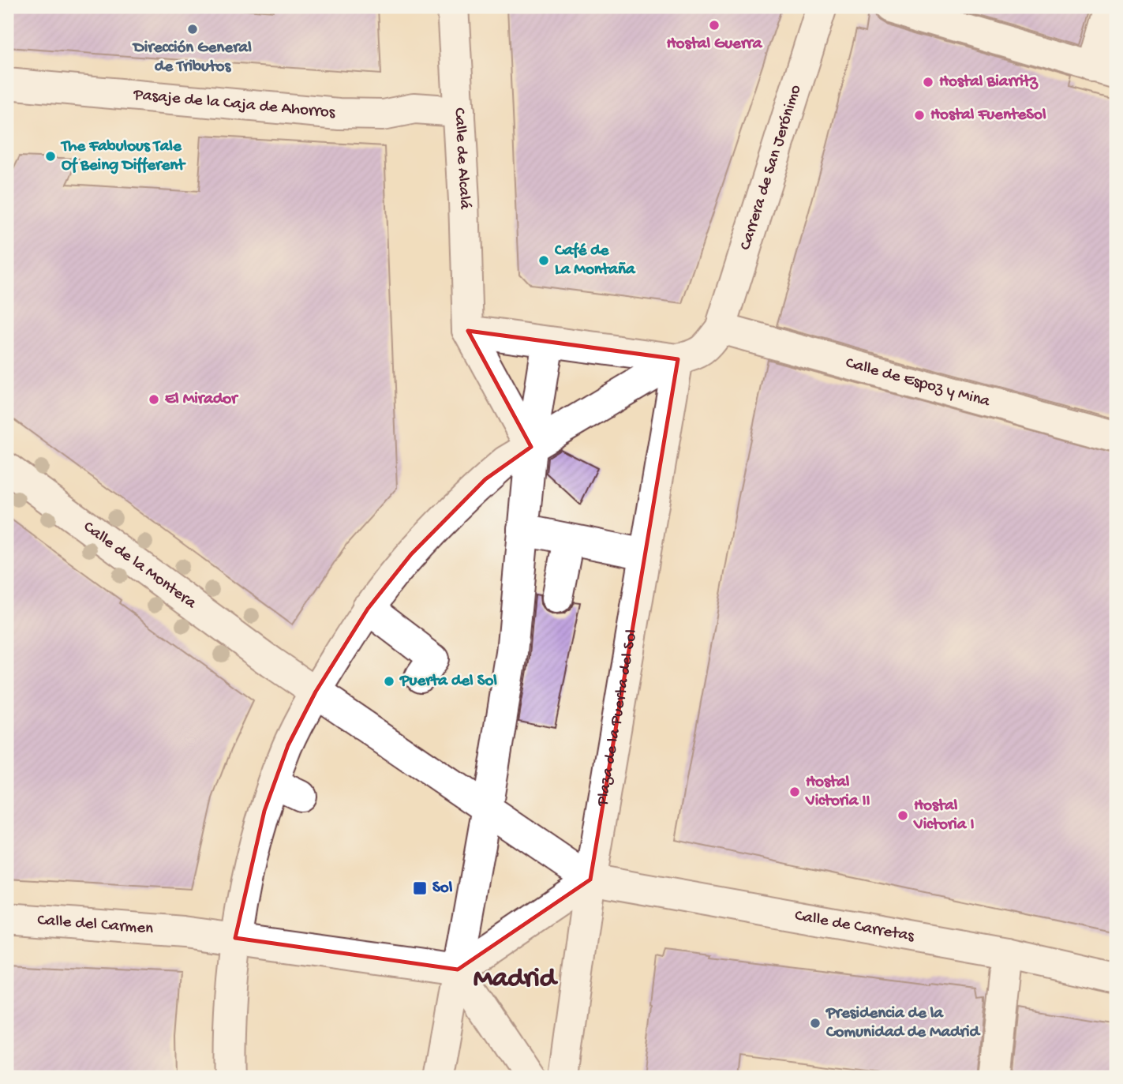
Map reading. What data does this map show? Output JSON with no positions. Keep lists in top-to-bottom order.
{
  "streets": {
    "street": [
      "Pasaje de la Caja de Ahorros",
      "Calle de Alcalá",
      "Carrera de San Jerónimo",
      "Calle de Espoz y Mina",
      "Calle de la Montera",
      "Plaza de la Puerta del Sol",
      "Calle del Carmen",
      "Calle de Carretas"
    ]
  },
  "crossings": [
    ["Pasaje de la Caja de Ahorros", "Calle de Alcalá"],
    ["Carrera de San Jerónimo", "Calle de Espoz y Mina"],
    ["Plaza de la Puerta del Sol", "Calle de Carretas"]
  ],
  "districts": ["Madrid"],
  "places": {
    "other": [
      "Hostal Guerra",
      "Dirección General de Tributos",
      "Hostal Biarritz",
      "Hostal FuenteSol",
      "The Fabulous Tale Of Being Different",
      "Café de La Montaña",
      "El Mirador",
      "Puerta del Sol",
      "Hostal Victoria II",
      "Hostal Victoria I",
      "Presidencia de la Comunidad de Madrid"
    ],
    "transit": ["Sol"]
  }
}
